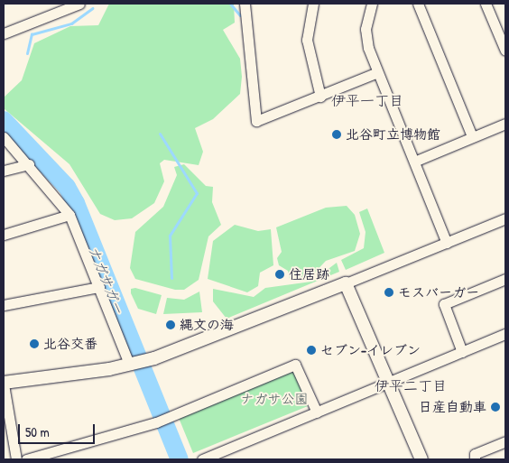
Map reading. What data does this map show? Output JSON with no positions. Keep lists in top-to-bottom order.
{
  "districts": ["伊平一丁目", "伊平二丁目"],
  "water": ["ナガサガー"],
  "parks": ["ナガサ公園"],
  "places": [
    "北谷町立博物館",
    "住居跡",
    "モスバーガー",
    "縄文の海",
    "北谷交番",
    "セブン-イレブン",
    "日産自動車"
  ],
  "scale_bar": "50 m"
}
